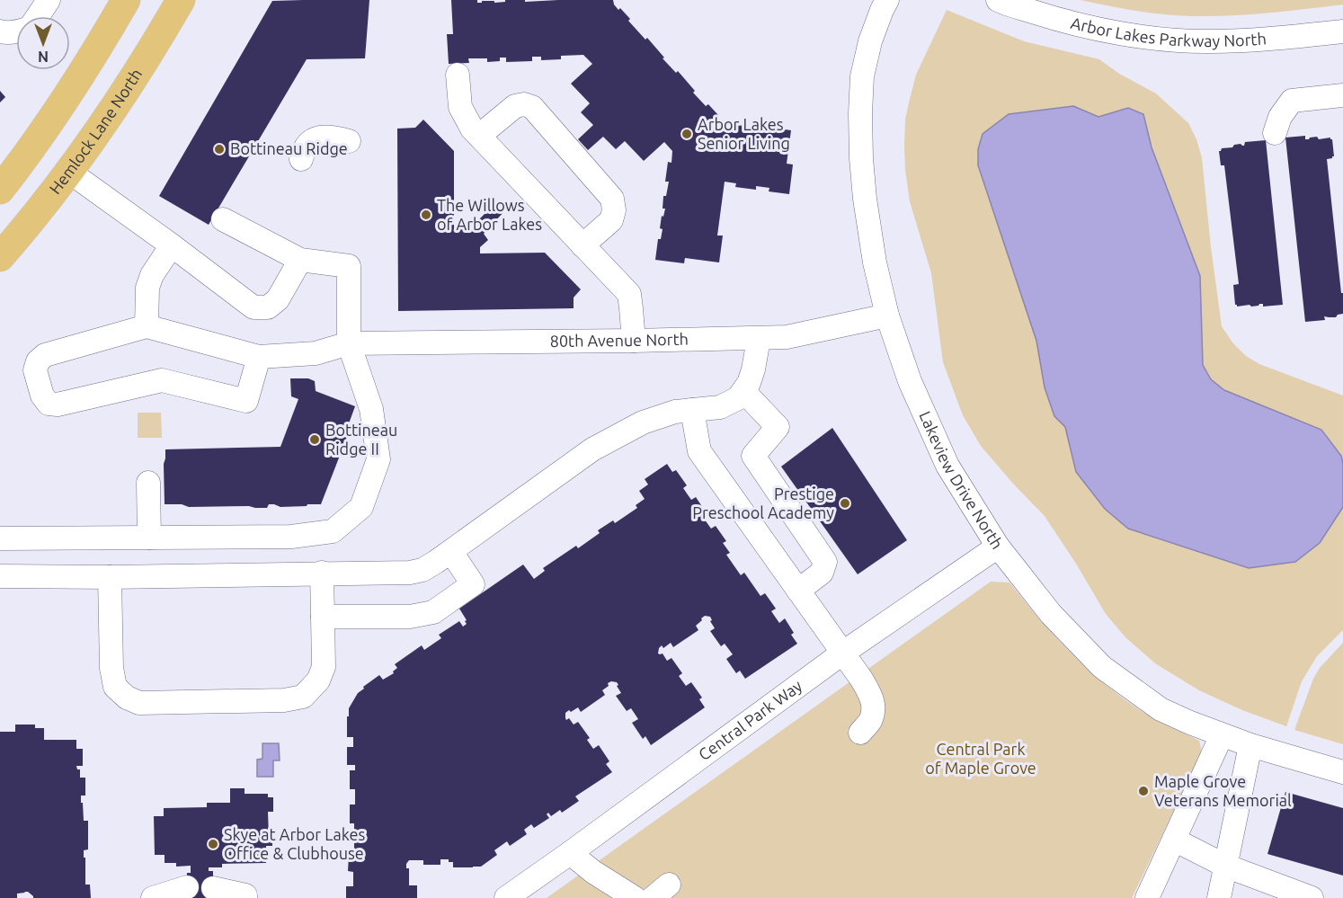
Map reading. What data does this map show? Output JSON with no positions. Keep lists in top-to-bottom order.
{
  "streets": {
    "main road": ["Hemlock Lane North"],
    "street": [
      "Arbor Lakes Parkway North",
      "80th Avenue North",
      "Lakeview Drive North",
      "Central Park Way"
    ]
  },
  "crossings": [
    ["80th Avenue North", "Lakeview Drive North"],
    ["Lakeview Drive North", "Central Park Way"]
  ],
  "parks": ["Central Park of Maple Grove"],
  "places": [
    "Arbor Lakes Senior Living",
    "Bottineau Ridge",
    "The Willows of Arbor Lakes",
    "Bottineau Ridge II",
    "Prestige Preschool Academy",
    "Maple Grove Veterans Memorial",
    "Skye at Arbor Lakes Office & Clubhouse"
  ],
  "north": "bottom"
}
